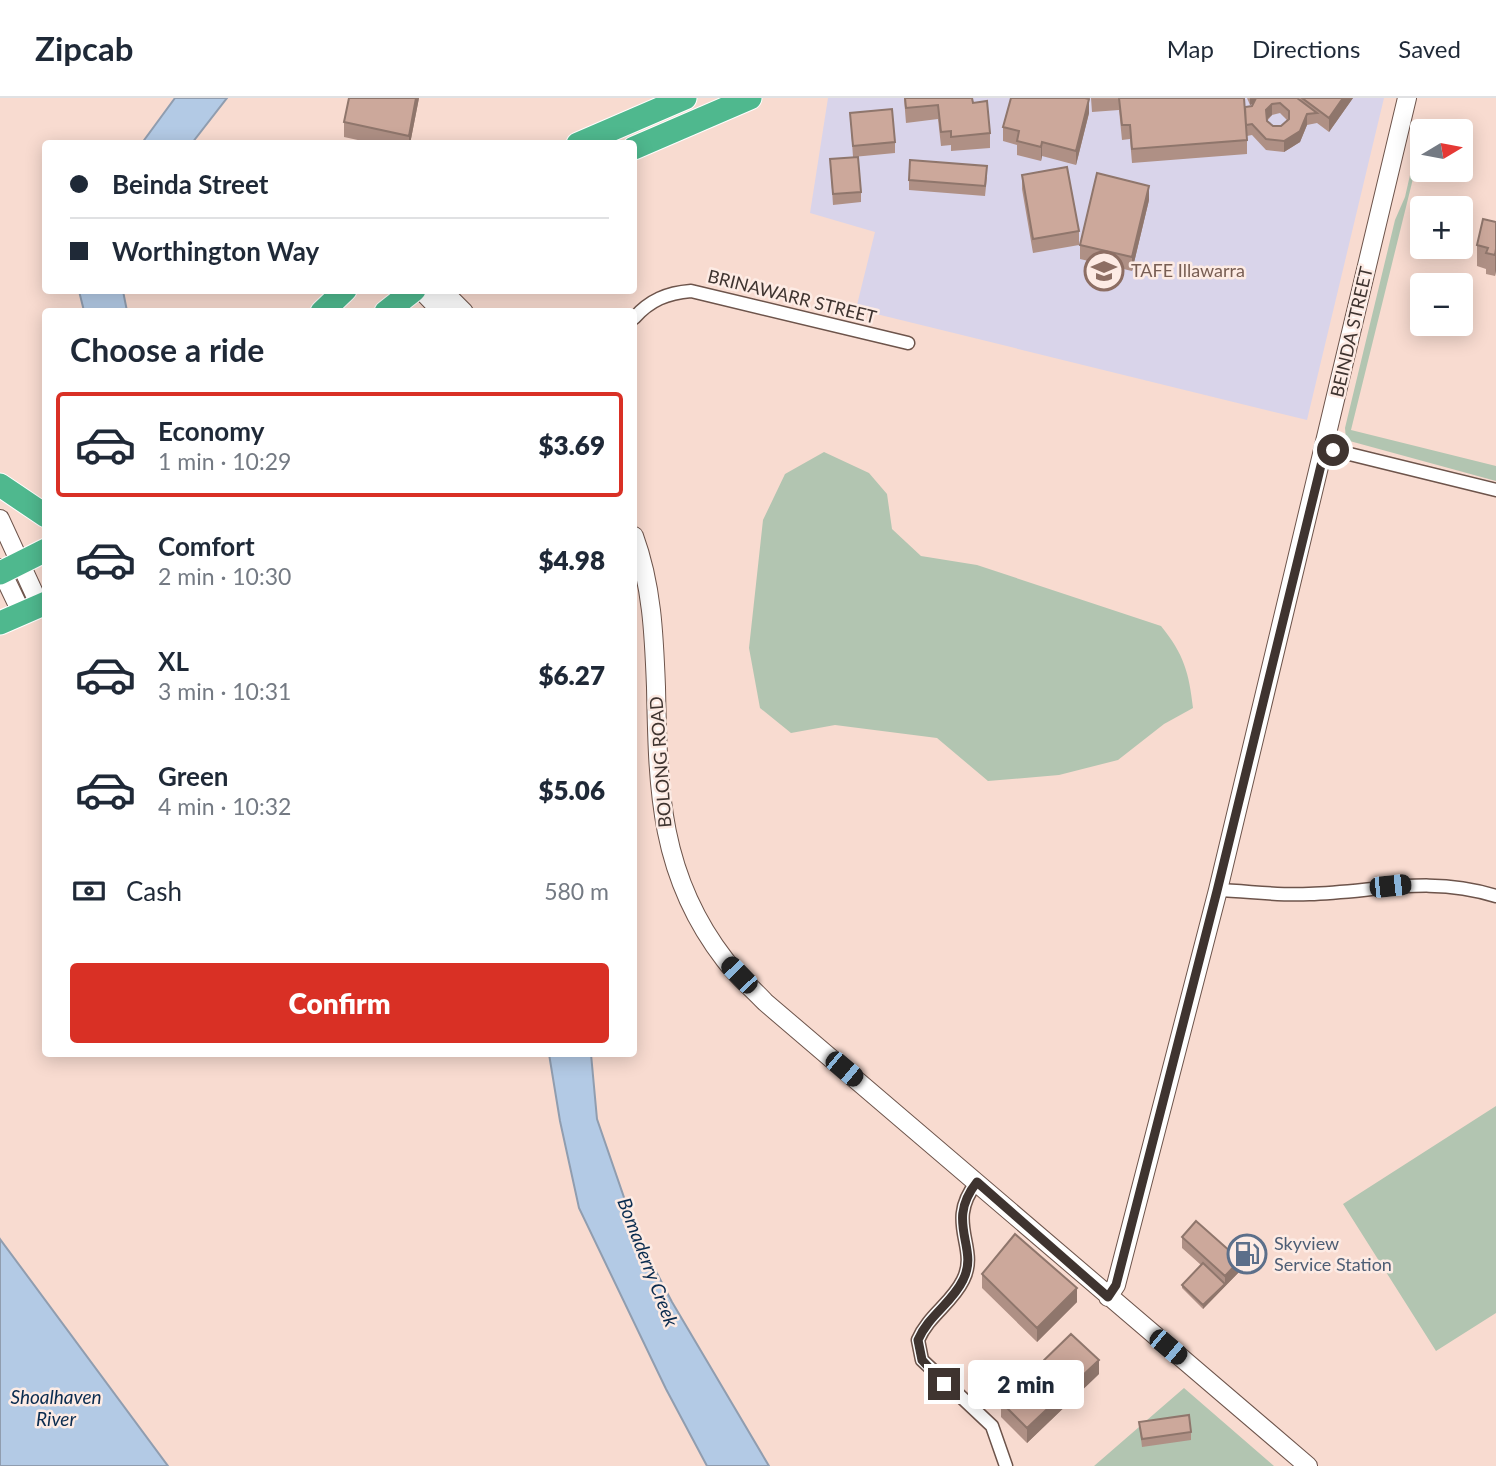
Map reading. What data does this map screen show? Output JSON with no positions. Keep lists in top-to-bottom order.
{
  "streets": {
    "main road": ["BEINDA STREET", "BOLONG ROAD"],
    "street": ["BRINAWARR STREET"]
  },
  "crossings": [
    ["BEINDA STREET", "BOLONG ROAD"]
  ],
  "water": ["Bomaderry Creek", "Shoalhaven River"],
  "places": {
    "school or university": ["TAFE Illawarra"],
    "fuel station": ["Skyview Service Station"]
  },
  "north": "right",
  "page": {
    "header": "Zipcab",
    "nav": ["Map", "Directions", "Saved"],
    "map_buttons": ["+", "−"],
    "banner": ["Beinda Street", "Worthington Way"],
    "heading": "Choose a ride",
    "list": [
      {
        "name": "Economy",
        "note": "1 min · 10:29",
        "value": "$3.69"
      },
      {
        "name": "Comfort",
        "note": "2 min · 10:30",
        "value": "$4.98"
      },
      {
        "name": "XL",
        "note": "3 min · 10:31",
        "value": "$6.27"
      },
      {
        "name": "Green",
        "note": "4 min · 10:32",
        "value": "$5.06"
      }
    ],
    "pay": ["Cash", "580 m"],
    "buttons": "Confirm",
    "bubble": "2 min"
  }
}
